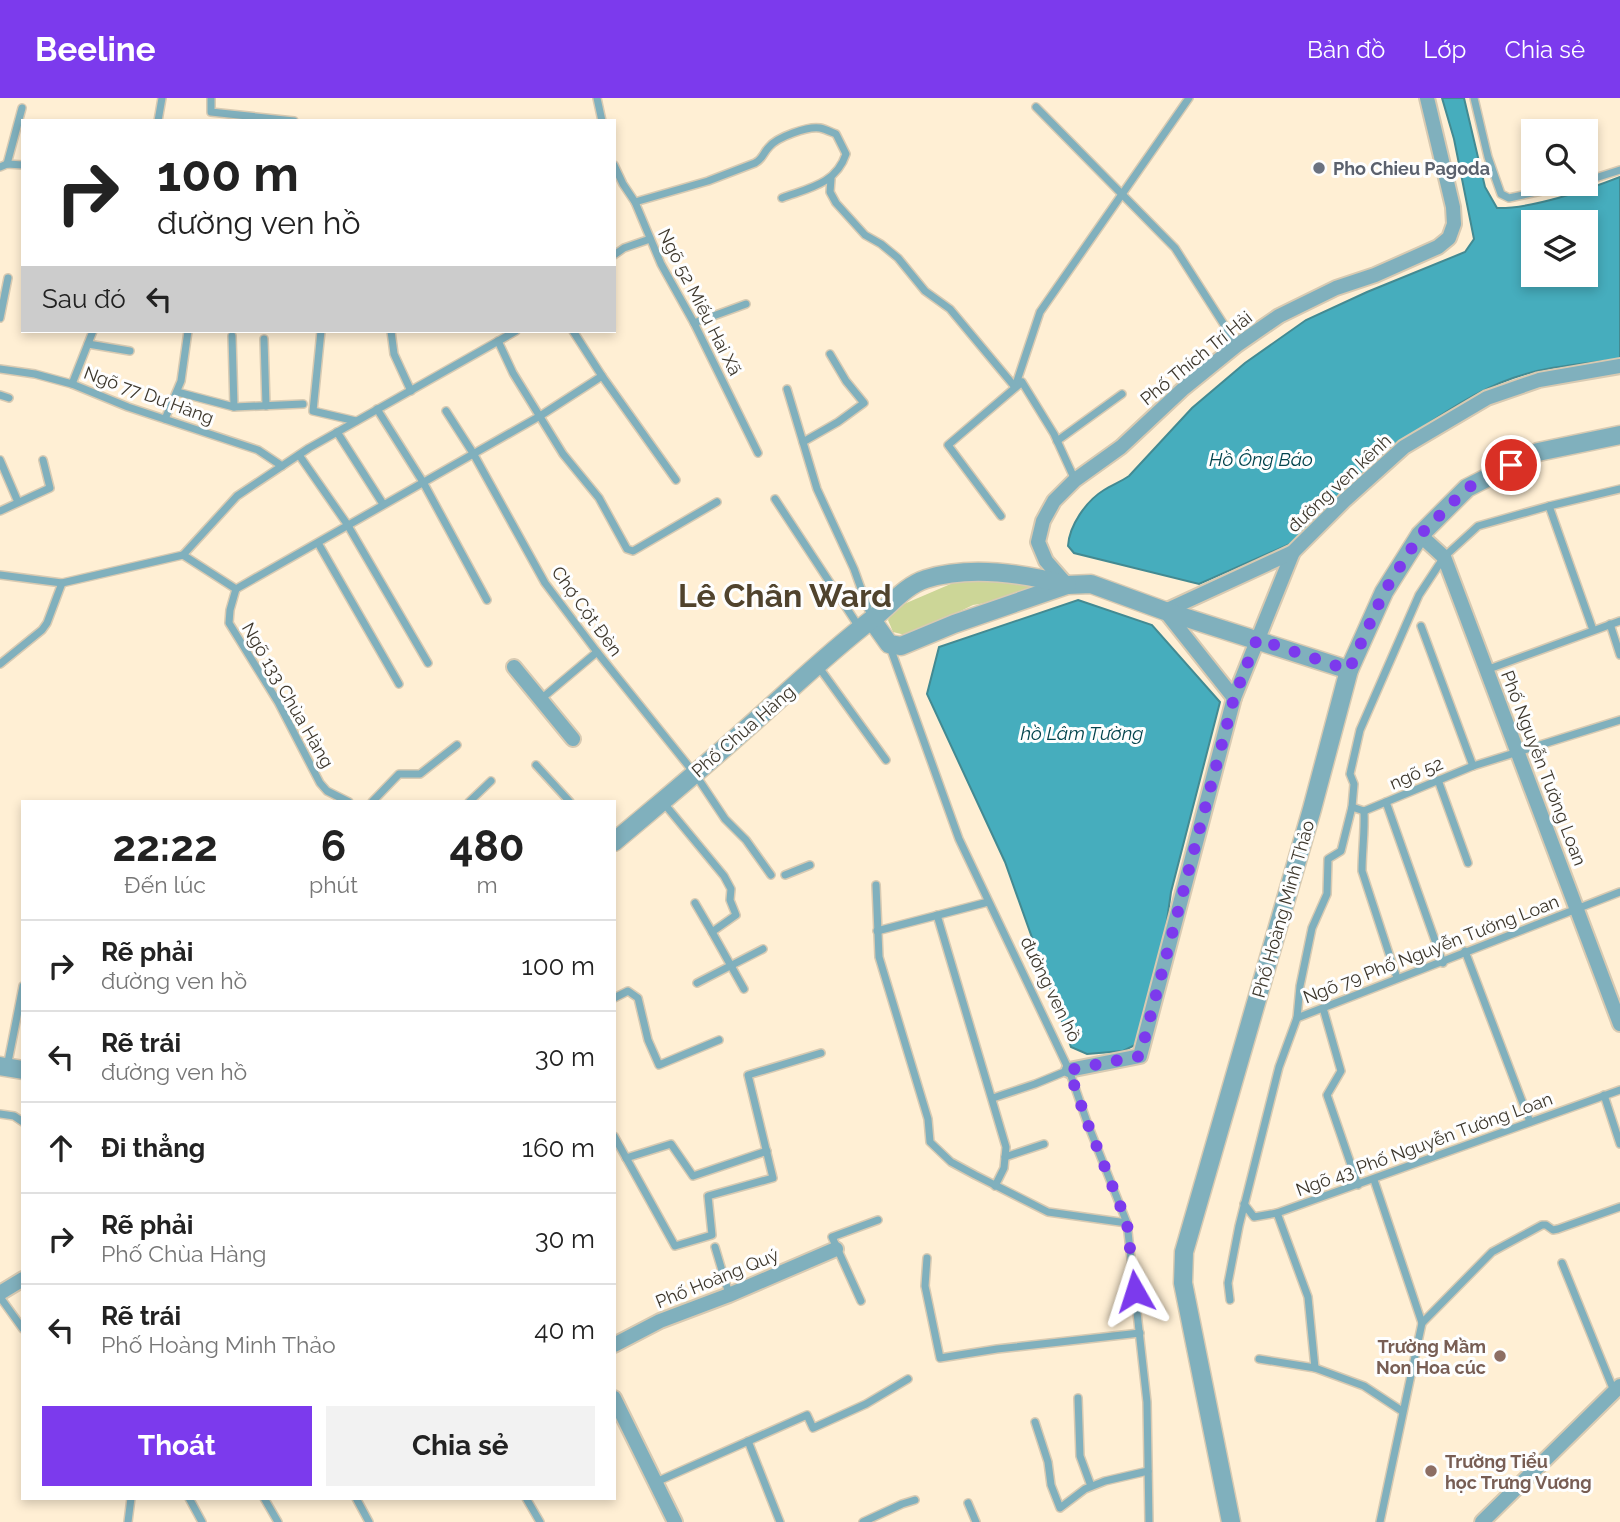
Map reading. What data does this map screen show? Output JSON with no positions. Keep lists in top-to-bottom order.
{
  "streets": {
    "street": [
      "Phố Thích Trí Hải",
      "đường ven kênh",
      "Phố Chùa Hàng",
      "Phố Nguyễn Tường Loan",
      "Phố Hoàng Minh Thảo",
      "đường ven hồ",
      "Phố Hoàng Quý"
    ],
    "lane": [
      "Ngõ 52 Miếu Hai Xã",
      "Ngõ 77 Dư Hàng",
      "Chợ Cột Đèn",
      "Ngõ 133 Chùa Hàng",
      "ngõ 52",
      "Ngõ 79 Phố Nguyễn Tường Loan",
      "Ngõ 43 Phố Nguyễn Tường Loan"
    ]
  },
  "crossings": [
    ["Phố Thích Trí Hải", "Phố Chùa Hàng"],
    ["đường ven kênh", "Phố Chùa Hàng"],
    ["Chợ Cột Đèn", "Phố Chùa Hàng"],
    ["Phố Chùa Hàng", "Phố Hoàng Minh Thảo"],
    ["Phố Chùa Hàng", "đường ven hồ"],
    ["Phố Nguyễn Tường Loan", "ngõ 52"],
    ["Phố Nguyễn Tường Loan", "Phố Hoàng Minh Thảo"],
    ["Phố Nguyễn Tường Loan", "Ngõ 79 Phố Nguyễn Tường Loan"],
    ["ngõ 52", "Ngõ 79 Phố Nguyễn Tường Loan"]
  ],
  "districts": ["Lê Chân Ward"],
  "water": ["Hồ Ông Báo", "hồ Lâm Tường"],
  "places": ["Pho Chieu Pagoda", "Trường Mầm Non Hoa cúc", "Trường Tiểu học Trưng Vương"],
  "page": {
    "header": "Beeline",
    "nav": ["Bản đồ", "Lớp", "Chia sẻ"],
    "turn": ["100 m", "đường ven hồ"],
    "then": "Sau đó",
    "eta": [
      "22:22",
      "Đến lúc",
      "6",
      "phút",
      "480",
      "m"
    ],
    "list": [
      {
        "name": "Rẽ phải",
        "note": "đường ven hồ",
        "value": "100 m"
      },
      {
        "name": "Rẽ trái",
        "note": "đường ven hồ",
        "value": "30 m"
      },
      {
        "name": "Đi thẳng",
        "value": "160 m"
      },
      {
        "name": "Rẽ phải",
        "note": "Phố Chùa Hàng",
        "value": "30 m"
      },
      {
        "name": "Rẽ trái",
        "note": "Phố Hoàng Minh Thảo",
        "value": "40 m"
      }
    ],
    "buttons": ["Thoát", "Chia sẻ"]
  }
}
